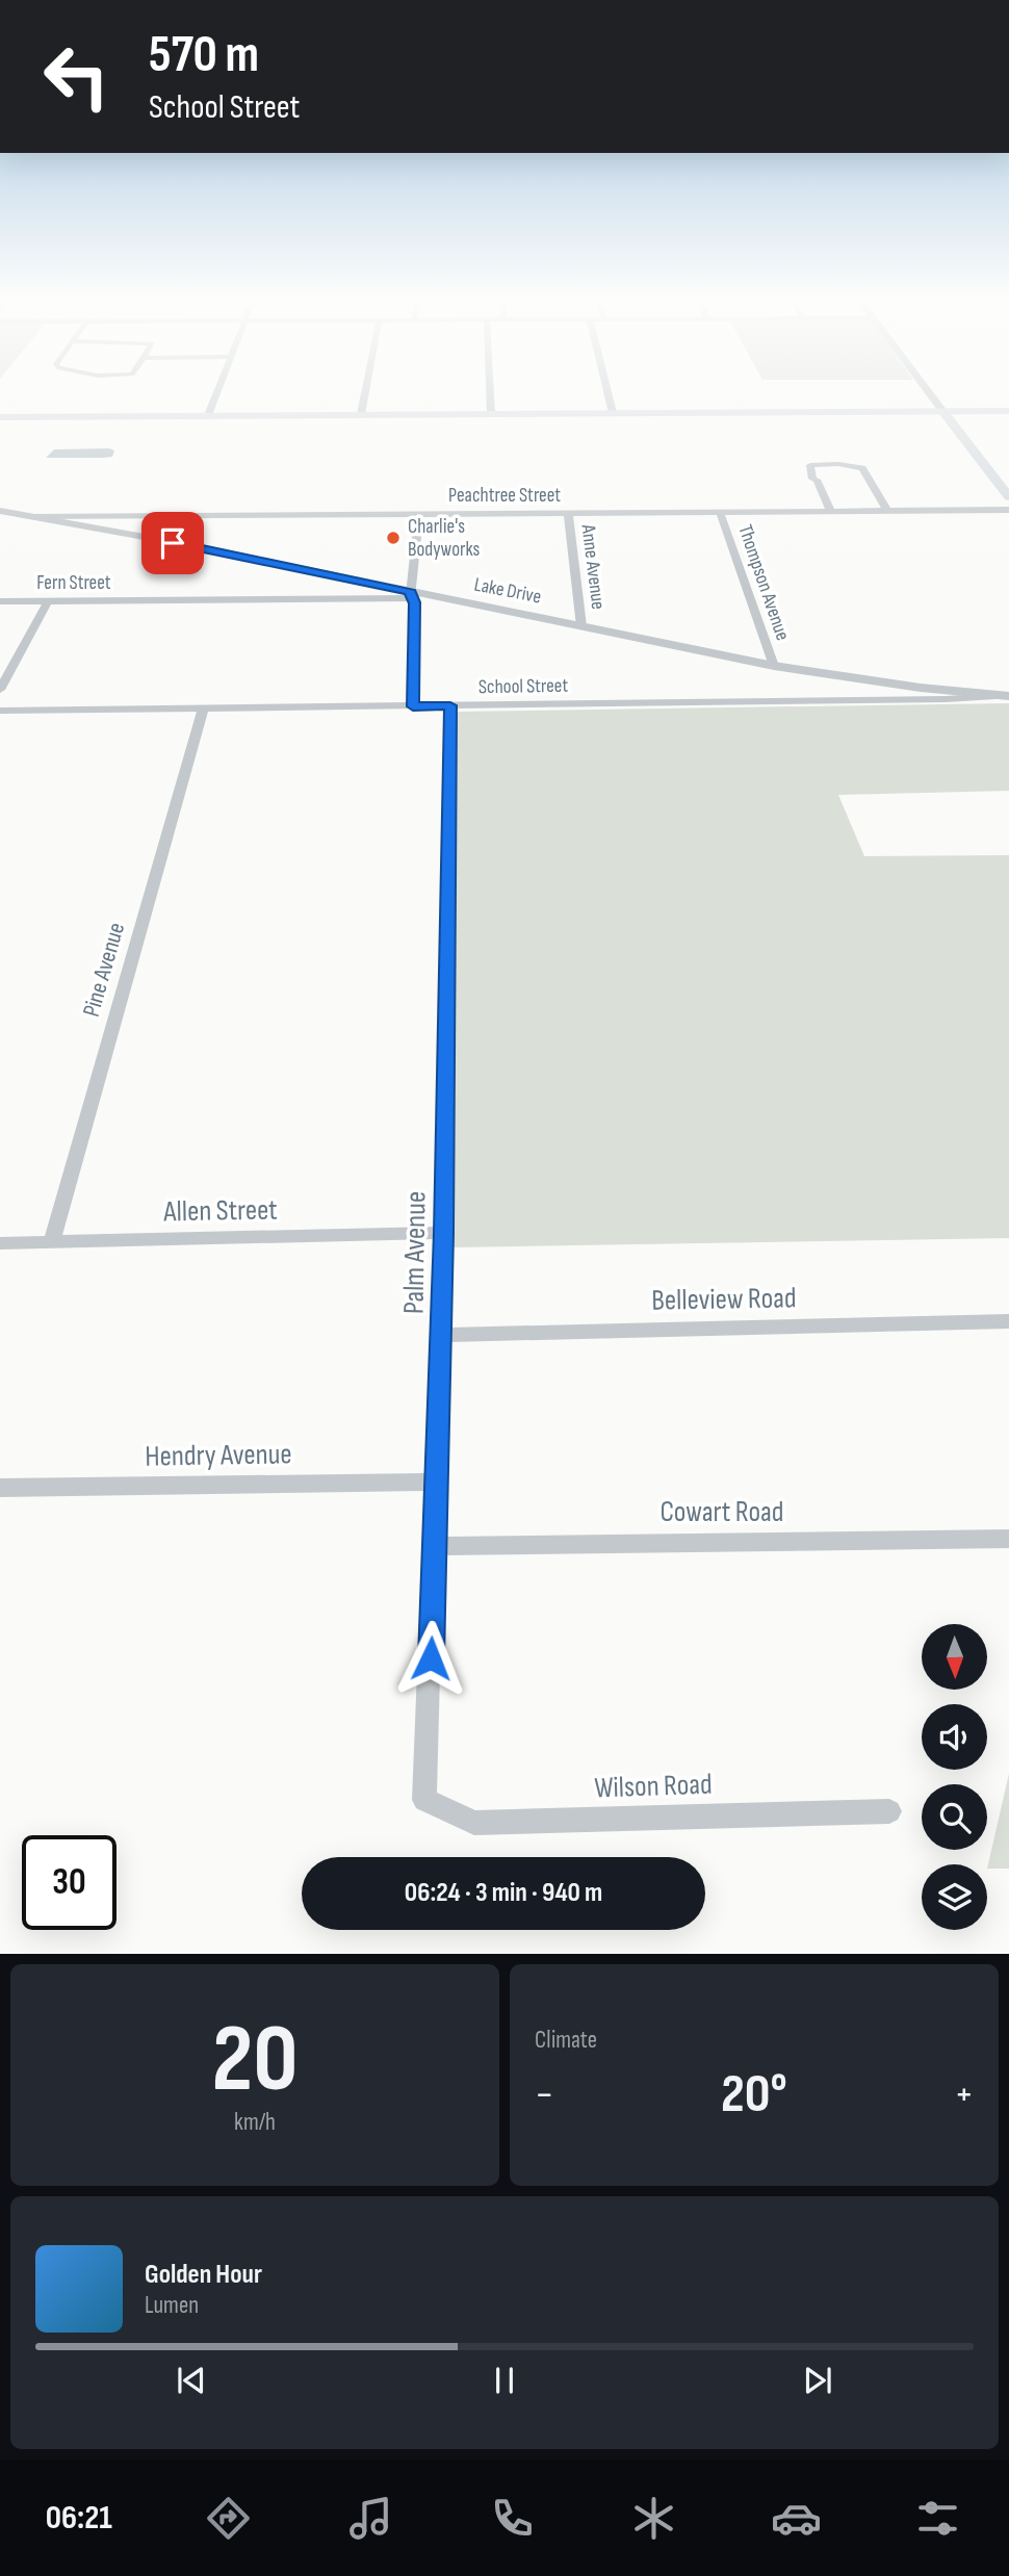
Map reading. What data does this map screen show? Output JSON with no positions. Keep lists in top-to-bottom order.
{
  "streets": {
    "street": [
      "Peachtree Street",
      "Anne Avenue",
      "Fern Street",
      "Thompson Avenue",
      "Lake Drive",
      "School Street",
      "Pine Avenue",
      "Allen Street",
      "Palm Avenue",
      "Belleview Road",
      "Hendry Avenue",
      "Cowart Road",
      "Wilson Road"
    ]
  },
  "crossings": [
    ["Peachtree Street", "Anne Avenue"],
    ["Peachtree Street", "Thompson Avenue"],
    ["Peachtree Street", "Lake Drive"],
    ["Anne Avenue", "Lake Drive"],
    ["Fern Street", "Lake Drive"],
    ["Thompson Avenue", "Lake Drive"],
    ["Lake Drive", "School Street"],
    ["School Street", "Pine Avenue"],
    ["School Street", "Palm Avenue"],
    ["Pine Avenue", "Allen Street"],
    ["Allen Street", "Palm Avenue"],
    ["Palm Avenue", "Belleview Road"],
    ["Palm Avenue", "Hendry Avenue"],
    ["Palm Avenue", "Cowart Road"],
    ["Palm Avenue", "Wilson Road"]
  ],
  "places": ["Charlie's Bodyworks"],
  "north": "bottom",
  "page": {
    "turn": ["570 m", "School Street"],
    "limit": "30",
    "trip": "06:24 · 3 min · 940 m",
    "tile": [
      ["20", "km/h"],
      "Climate"
    ],
    "heat": ["−", "20°", "+"],
    "song": ["Golden Hour", "Lumen"],
    "tabs": "06:21"
  }
}
